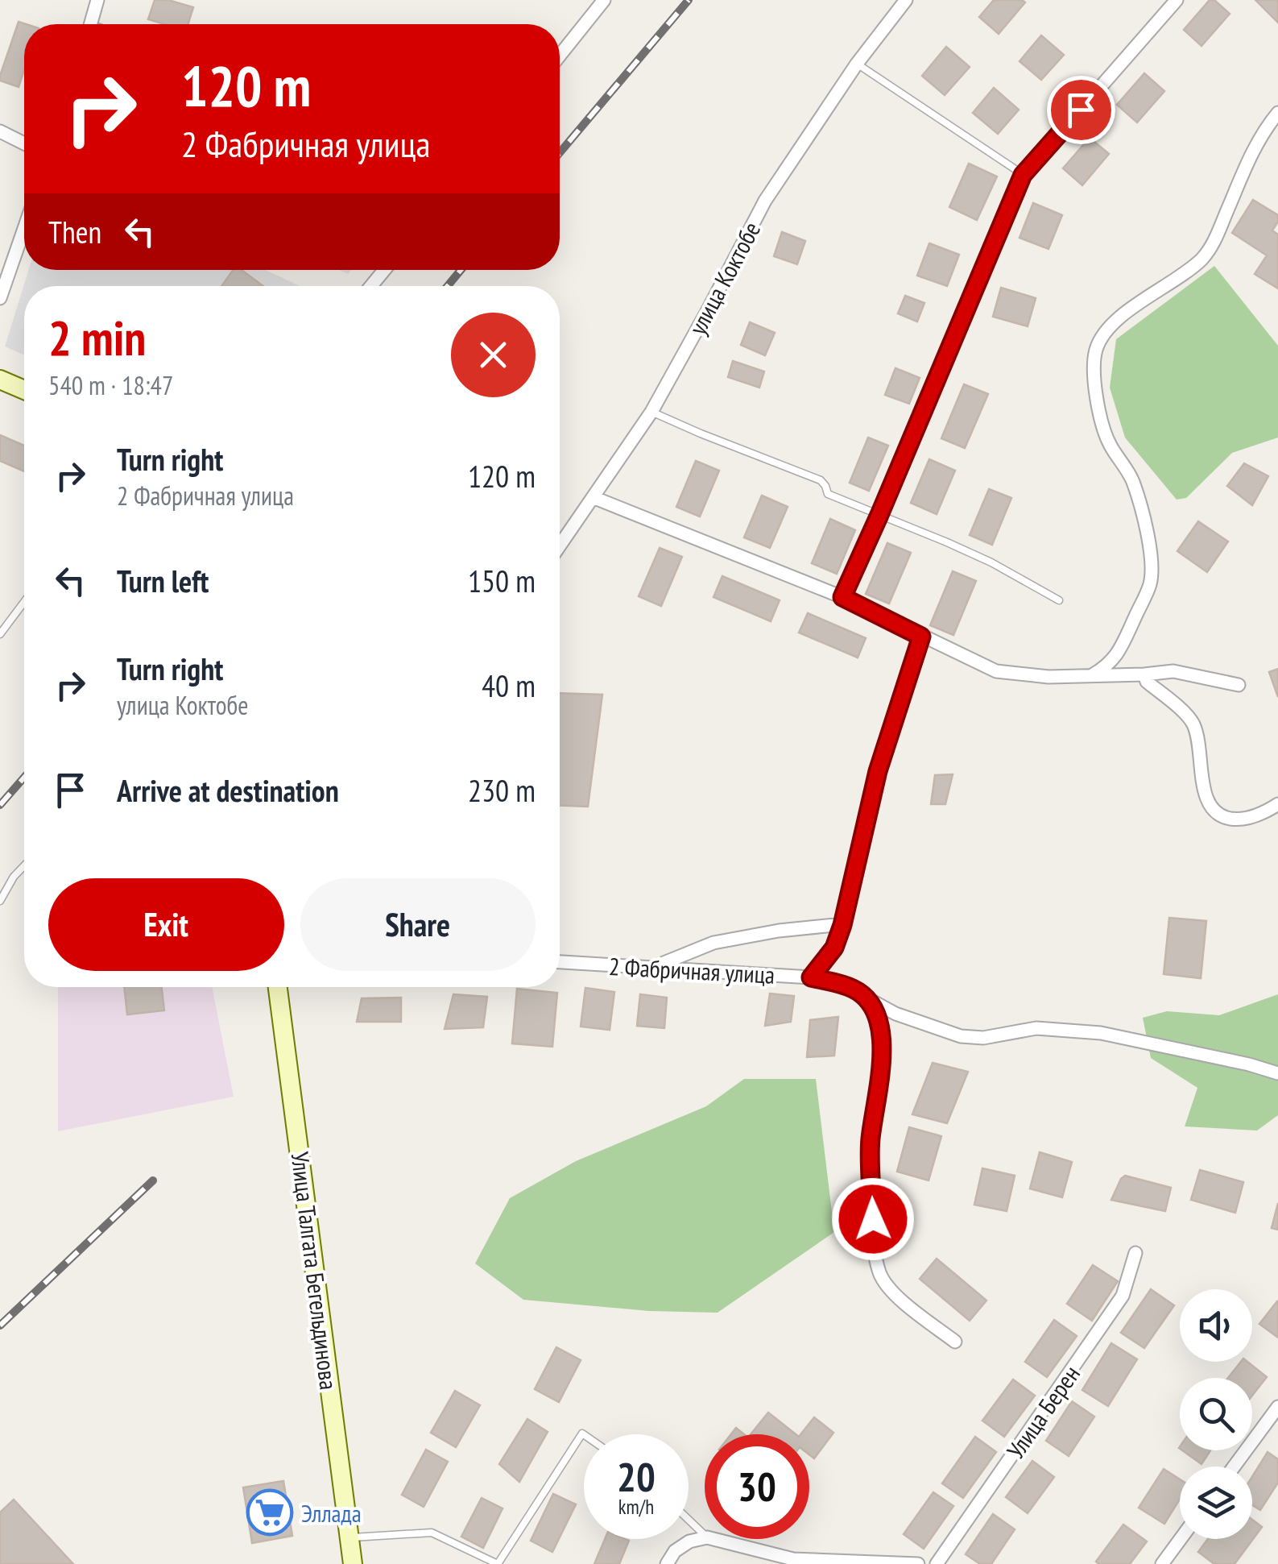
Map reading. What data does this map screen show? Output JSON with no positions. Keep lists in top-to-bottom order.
{
  "streets": {
    "street": [
      "улица Коктобе",
      "2 Фабричная улица",
      "Улица Талгата Бегельдинова",
      "Улица Берен"
    ]
  },
  "places": {
    "supermarket": ["Эллада"]
  },
  "page": {
    "turn": ["120 m", "2 Фабричная улица"],
    "then": "Then",
    "heading": ["2 min", "540 m · 18:47"],
    "list": [
      {
        "name": "Turn right",
        "note": "2 Фабричная улица",
        "value": "120 m"
      },
      {
        "name": "Turn left",
        "value": "150 m"
      },
      {
        "name": "Turn right",
        "note": "улица Коктобе",
        "value": "40 m"
      },
      {
        "name": "Arrive at destination",
        "value": "230 m"
      }
    ],
    "buttons": ["Exit", "Share"],
    "speed": "20 km/h",
    "limit": "30"
  }
}
